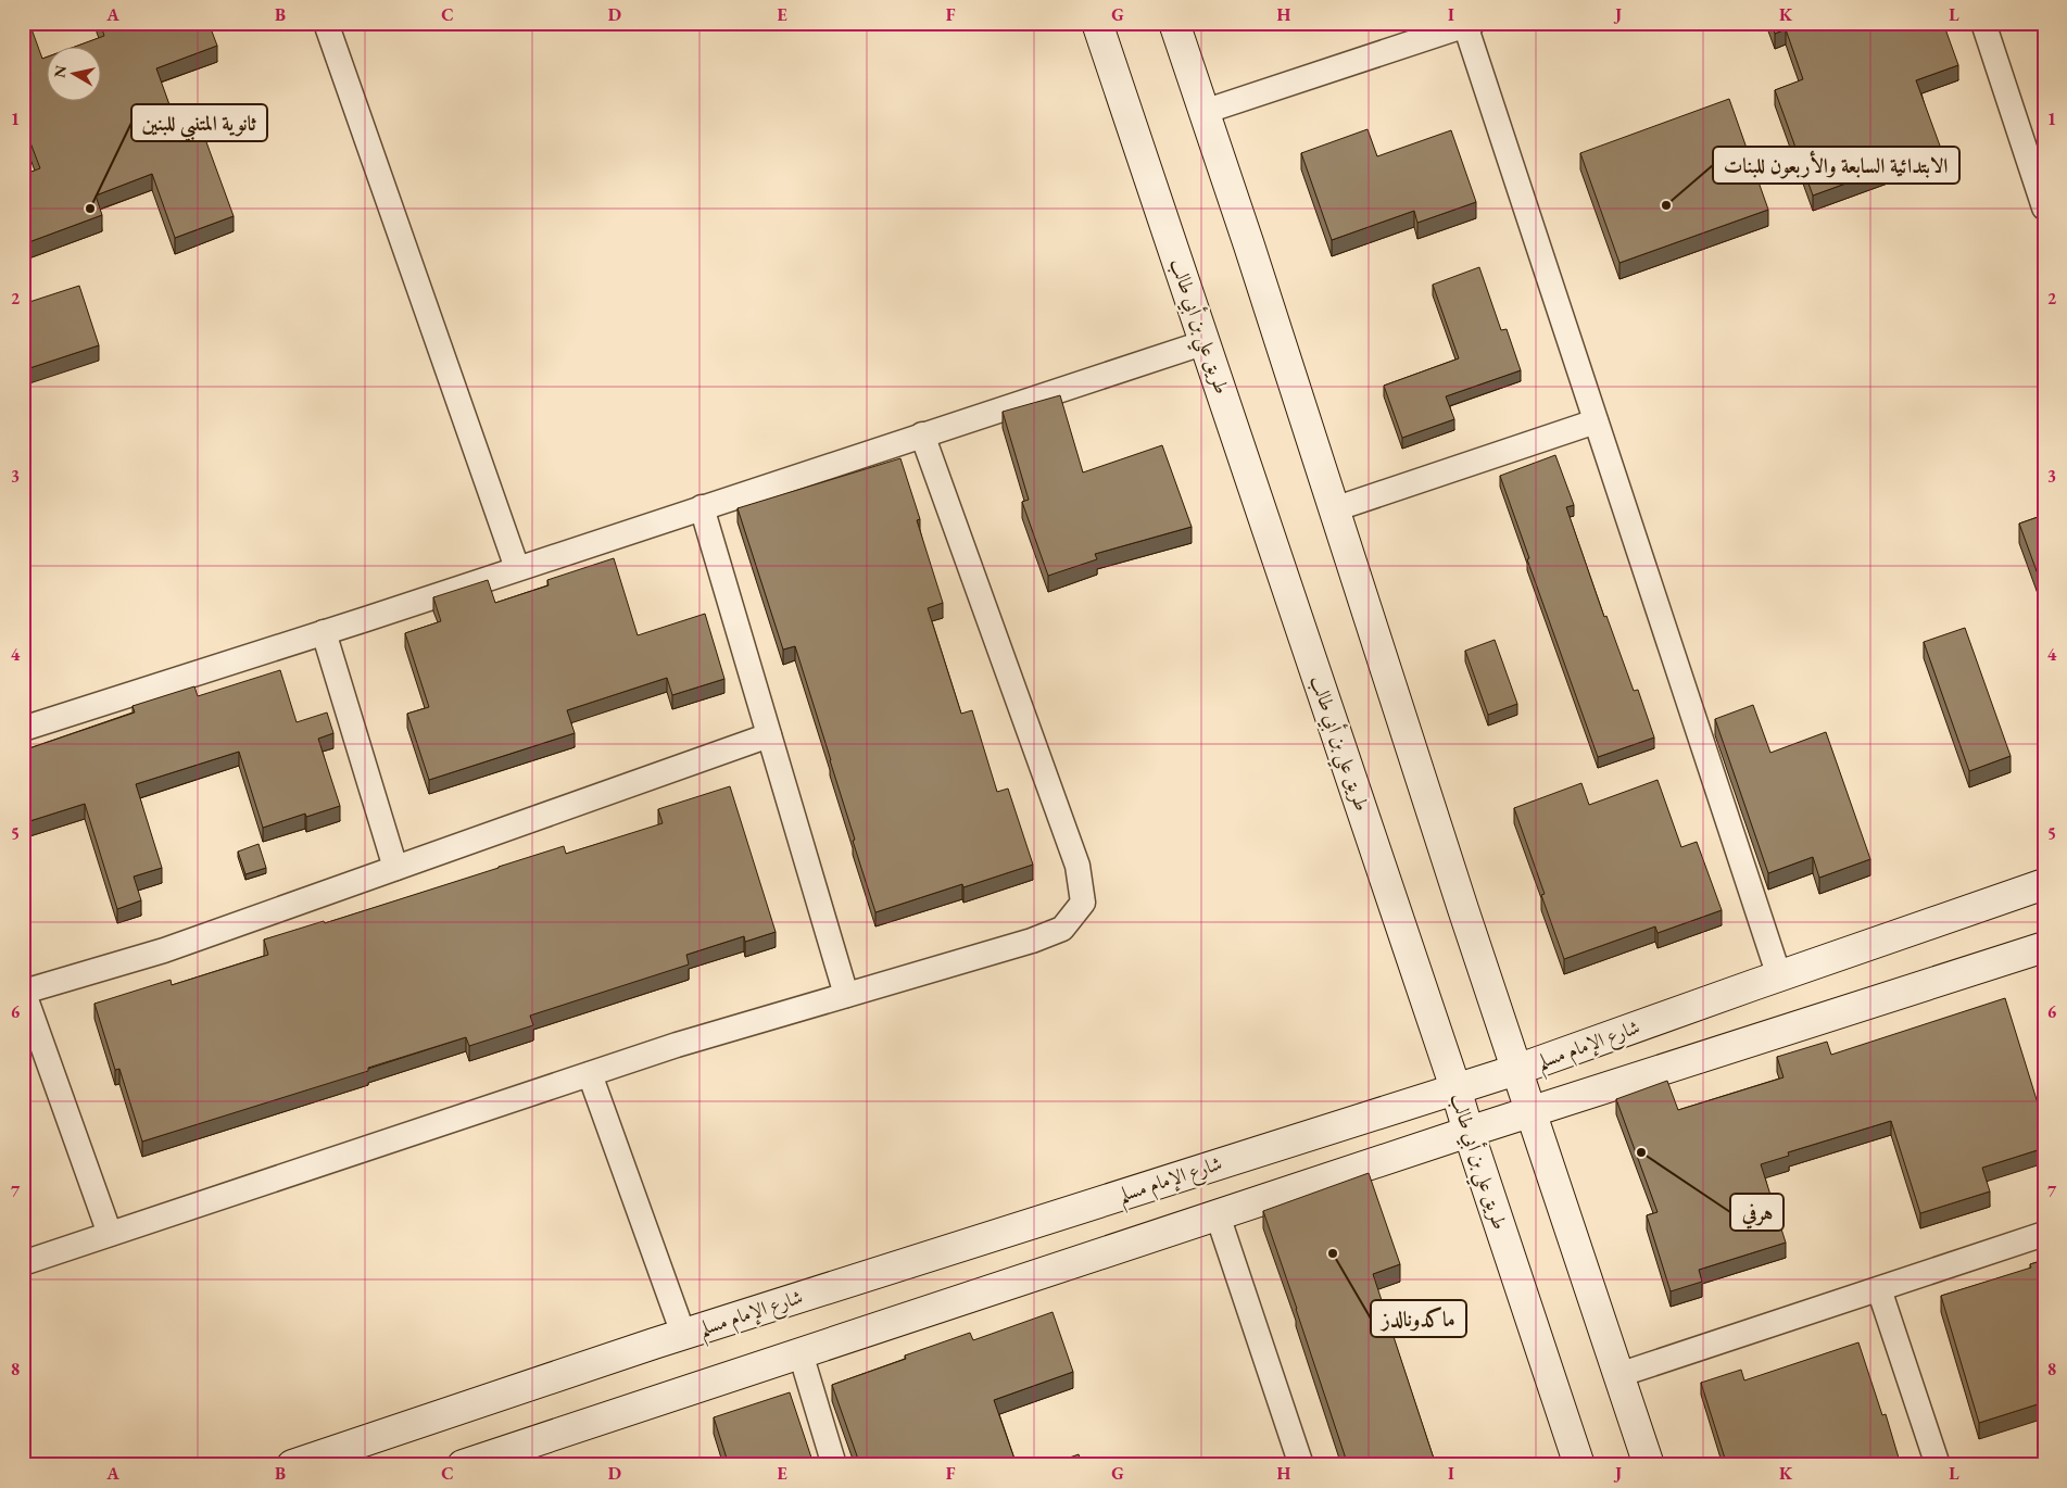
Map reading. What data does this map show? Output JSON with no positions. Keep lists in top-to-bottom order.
{
  "streets": {
    "main road": ["طريق علي بن أبي طالب", "شارع الإمام مسلم"]
  },
  "crossings": [
    ["طريق علي بن أبي طالب", "شارع الإمام مسلم"]
  ],
  "places": [
    "الابتدائية السابعة والأربعون للبنات",
    "ثانوية المتنبي للبنين",
    "هرفي",
    "ماكدونالدز"
  ],
  "north": "left",
  "grid": {
    "columns": [
      "A",
      "B",
      "C",
      "D",
      "E",
      "F",
      "G",
      "H",
      "I",
      "J",
      "K",
      "L"
    ],
    "rows": [
      "1",
      "2",
      "3",
      "4",
      "5",
      "6",
      "7",
      "8"
    ]
  }
}
